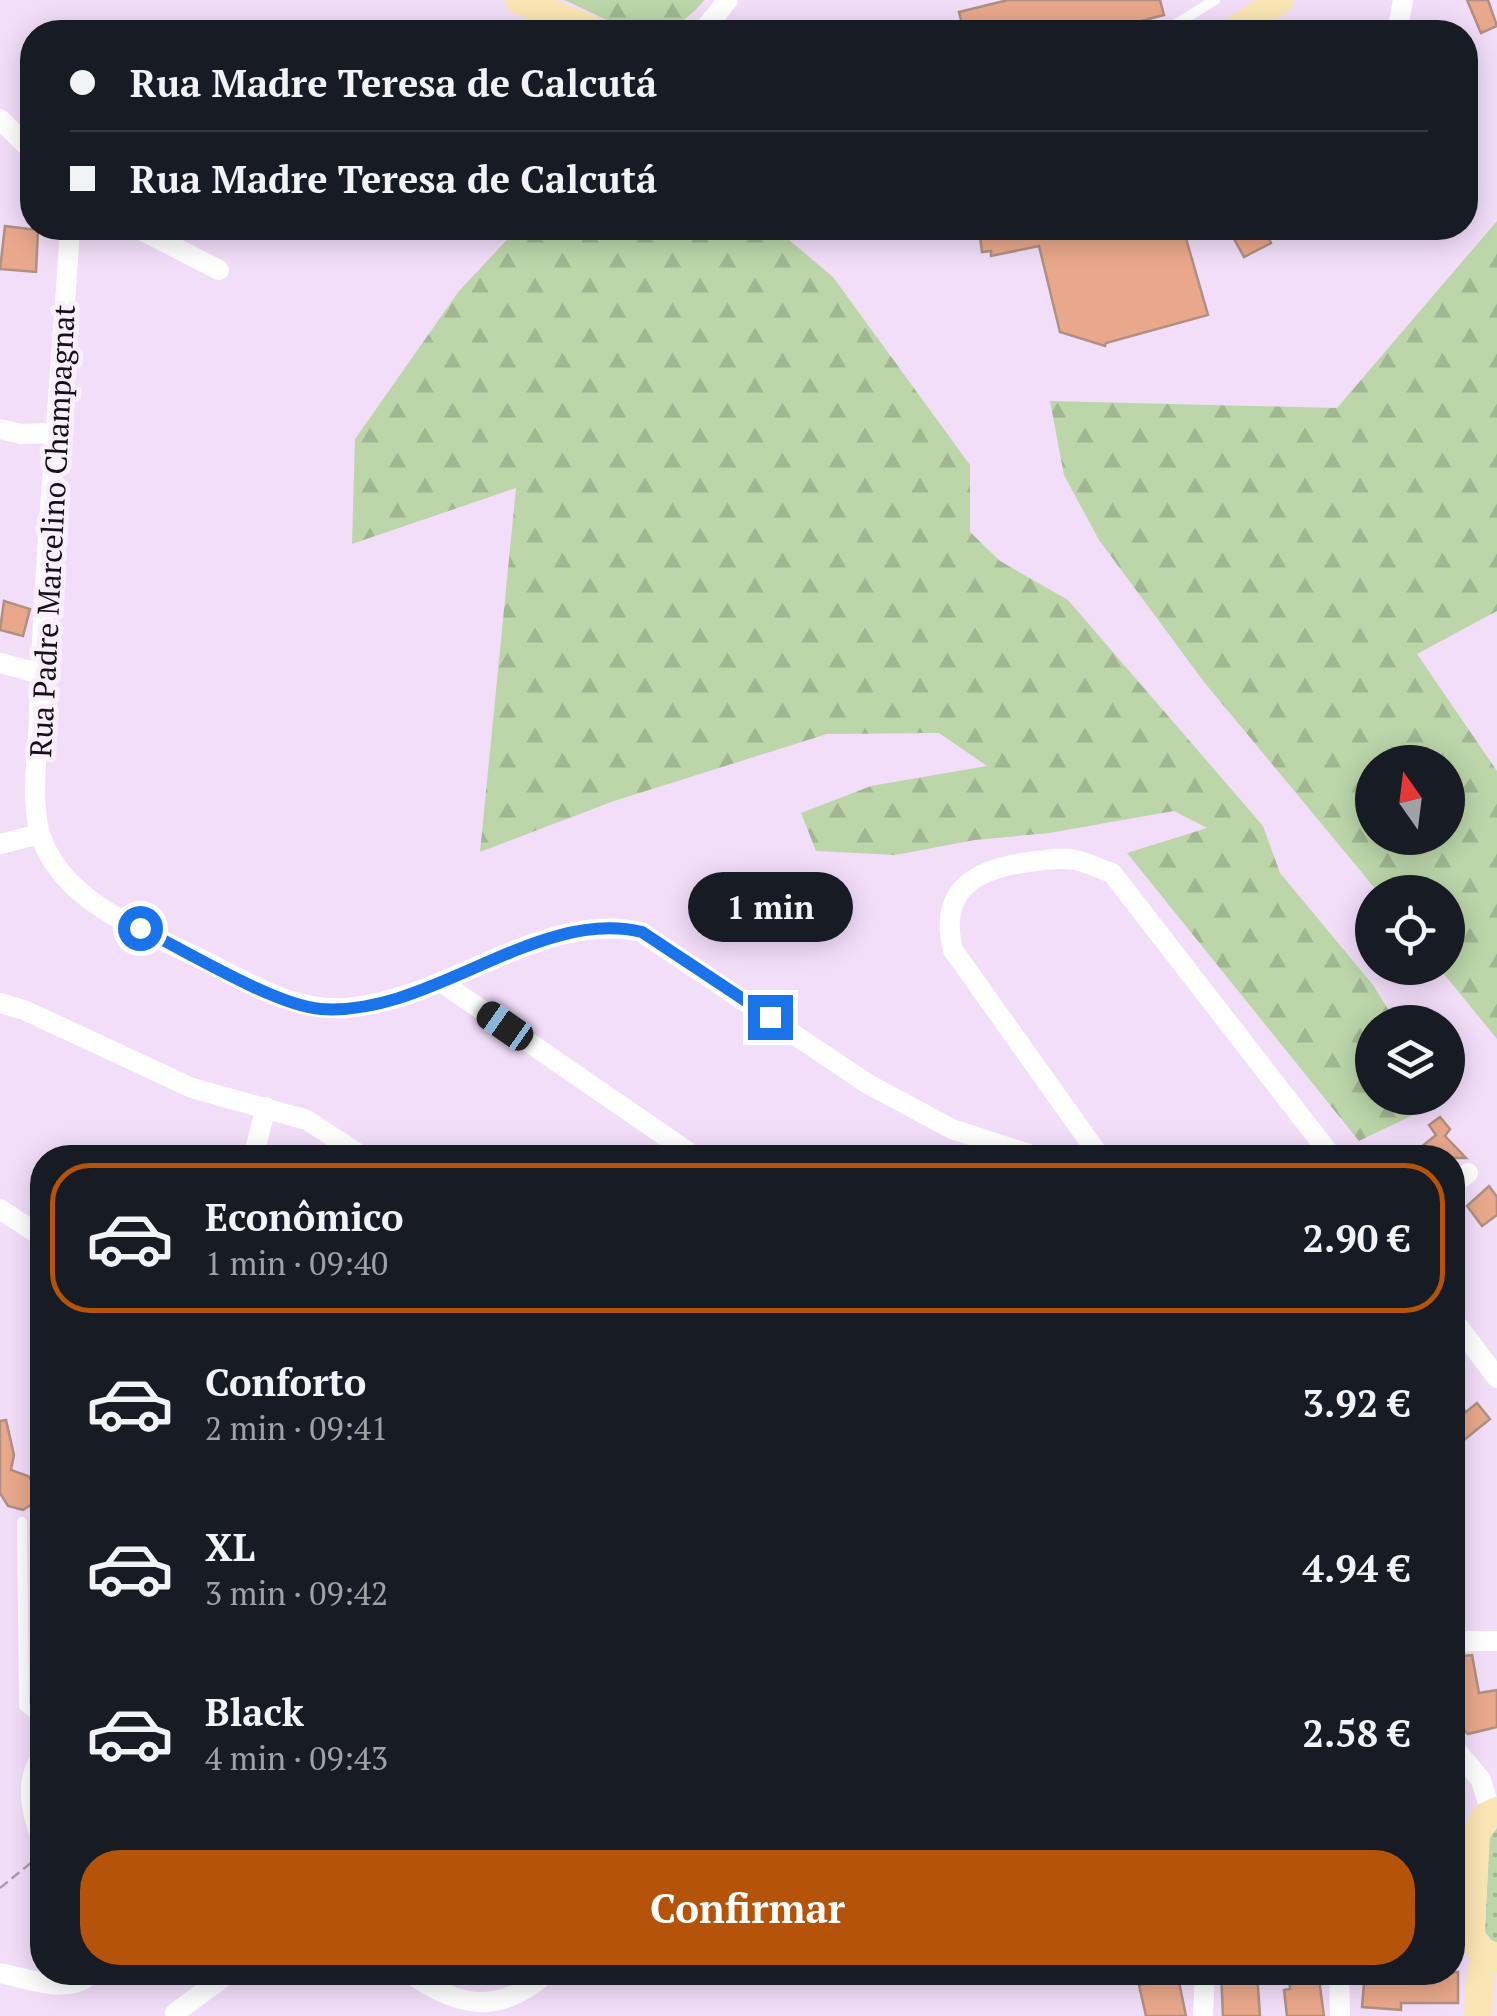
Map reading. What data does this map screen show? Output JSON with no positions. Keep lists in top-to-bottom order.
{
  "streets": {
    "street": ["Rua Padre Marcelino Champagnat"]
  },
  "north": "top",
  "page": {
    "banner": ["Rua Madre Teresa de Calcutá", "Rua Madre Teresa de Calcutá"],
    "bubble": "1 min",
    "list": [
      {
        "name": "Econômico",
        "note": "1 min · 09:40",
        "value": "2.90 €"
      },
      {
        "name": "Conforto",
        "note": "2 min · 09:41",
        "value": "3.92 €"
      },
      {
        "name": "XL",
        "note": "3 min · 09:42",
        "value": "4.94 €"
      },
      {
        "name": "Black",
        "note": "4 min · 09:43",
        "value": "2.58 €"
      }
    ],
    "buttons": "Confirmar"
  }
}
